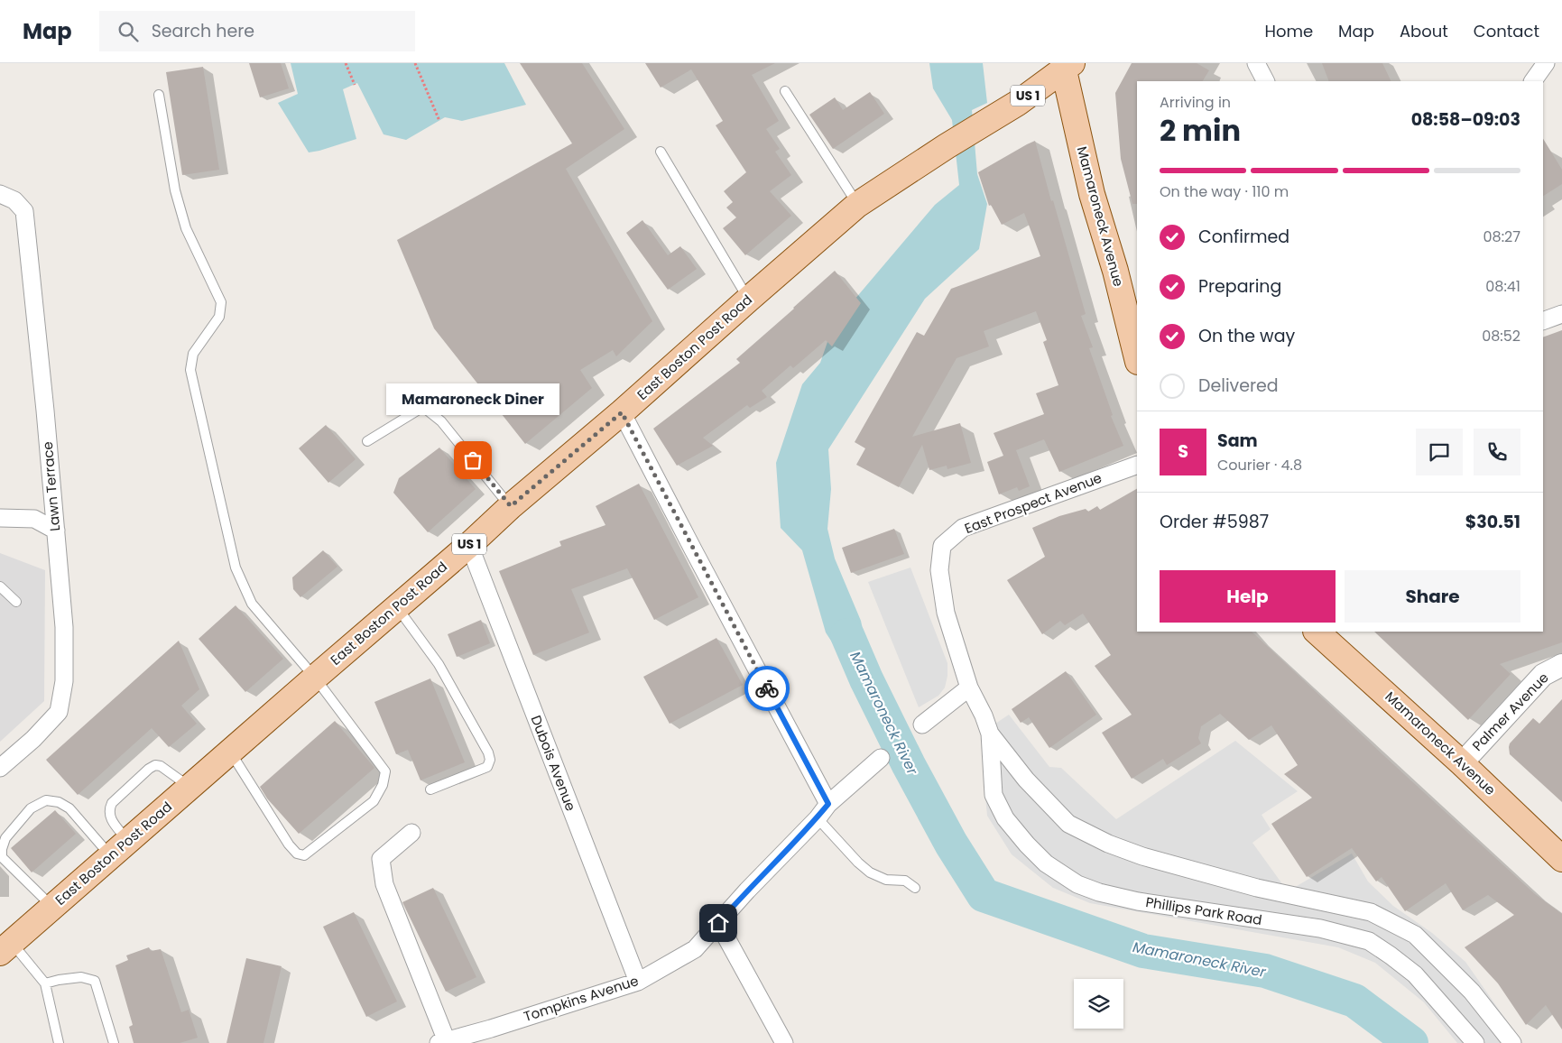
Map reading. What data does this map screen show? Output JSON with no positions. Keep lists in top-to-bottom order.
{
  "streets": {
    "main road": ["US 1", "Mamaroneck Avenue", "East Boston Post Road"],
    "street": [
      "Lawn Terrace",
      "East Prospect Avenue",
      "Palmer Avenue",
      "Dubois Avenue",
      "Phillips Park Road",
      "Tompkins Avenue"
    ]
  },
  "crossings": [
    ["Mamaroneck Avenue", "East Boston Post Road"],
    ["Mamaroneck Avenue", "Palmer Avenue"],
    ["East Boston Post Road", "Dubois Avenue"],
    ["East Prospect Avenue", "Phillips Park Road"],
    ["Dubois Avenue", "Tompkins Avenue"]
  ],
  "water": ["Mamaroneck River"],
  "places": ["Mamaroneck Diner"],
  "page": {
    "header": "Map",
    "search": "Search here",
    "nav": [
      "Home",
      "Map",
      "About",
      "Contact"
    ],
    "heading": ["2 min", "Arriving in", "08:58–09:03"],
    "panel": [
      "Sam",
      "Courier · 4.8",
      "Order #5987",
      "$30.51"
    ],
    "bar": "On the way · 110 m",
    "list": [
      ["Confirmed", "08:27"],
      ["Preparing", "08:41"],
      ["On the way", "08:52"],
      "Delivered"
    ],
    "bubble": "Mamaroneck Diner",
    "round": "S",
    "buttons": ["Help", "Share"]
  }
}
